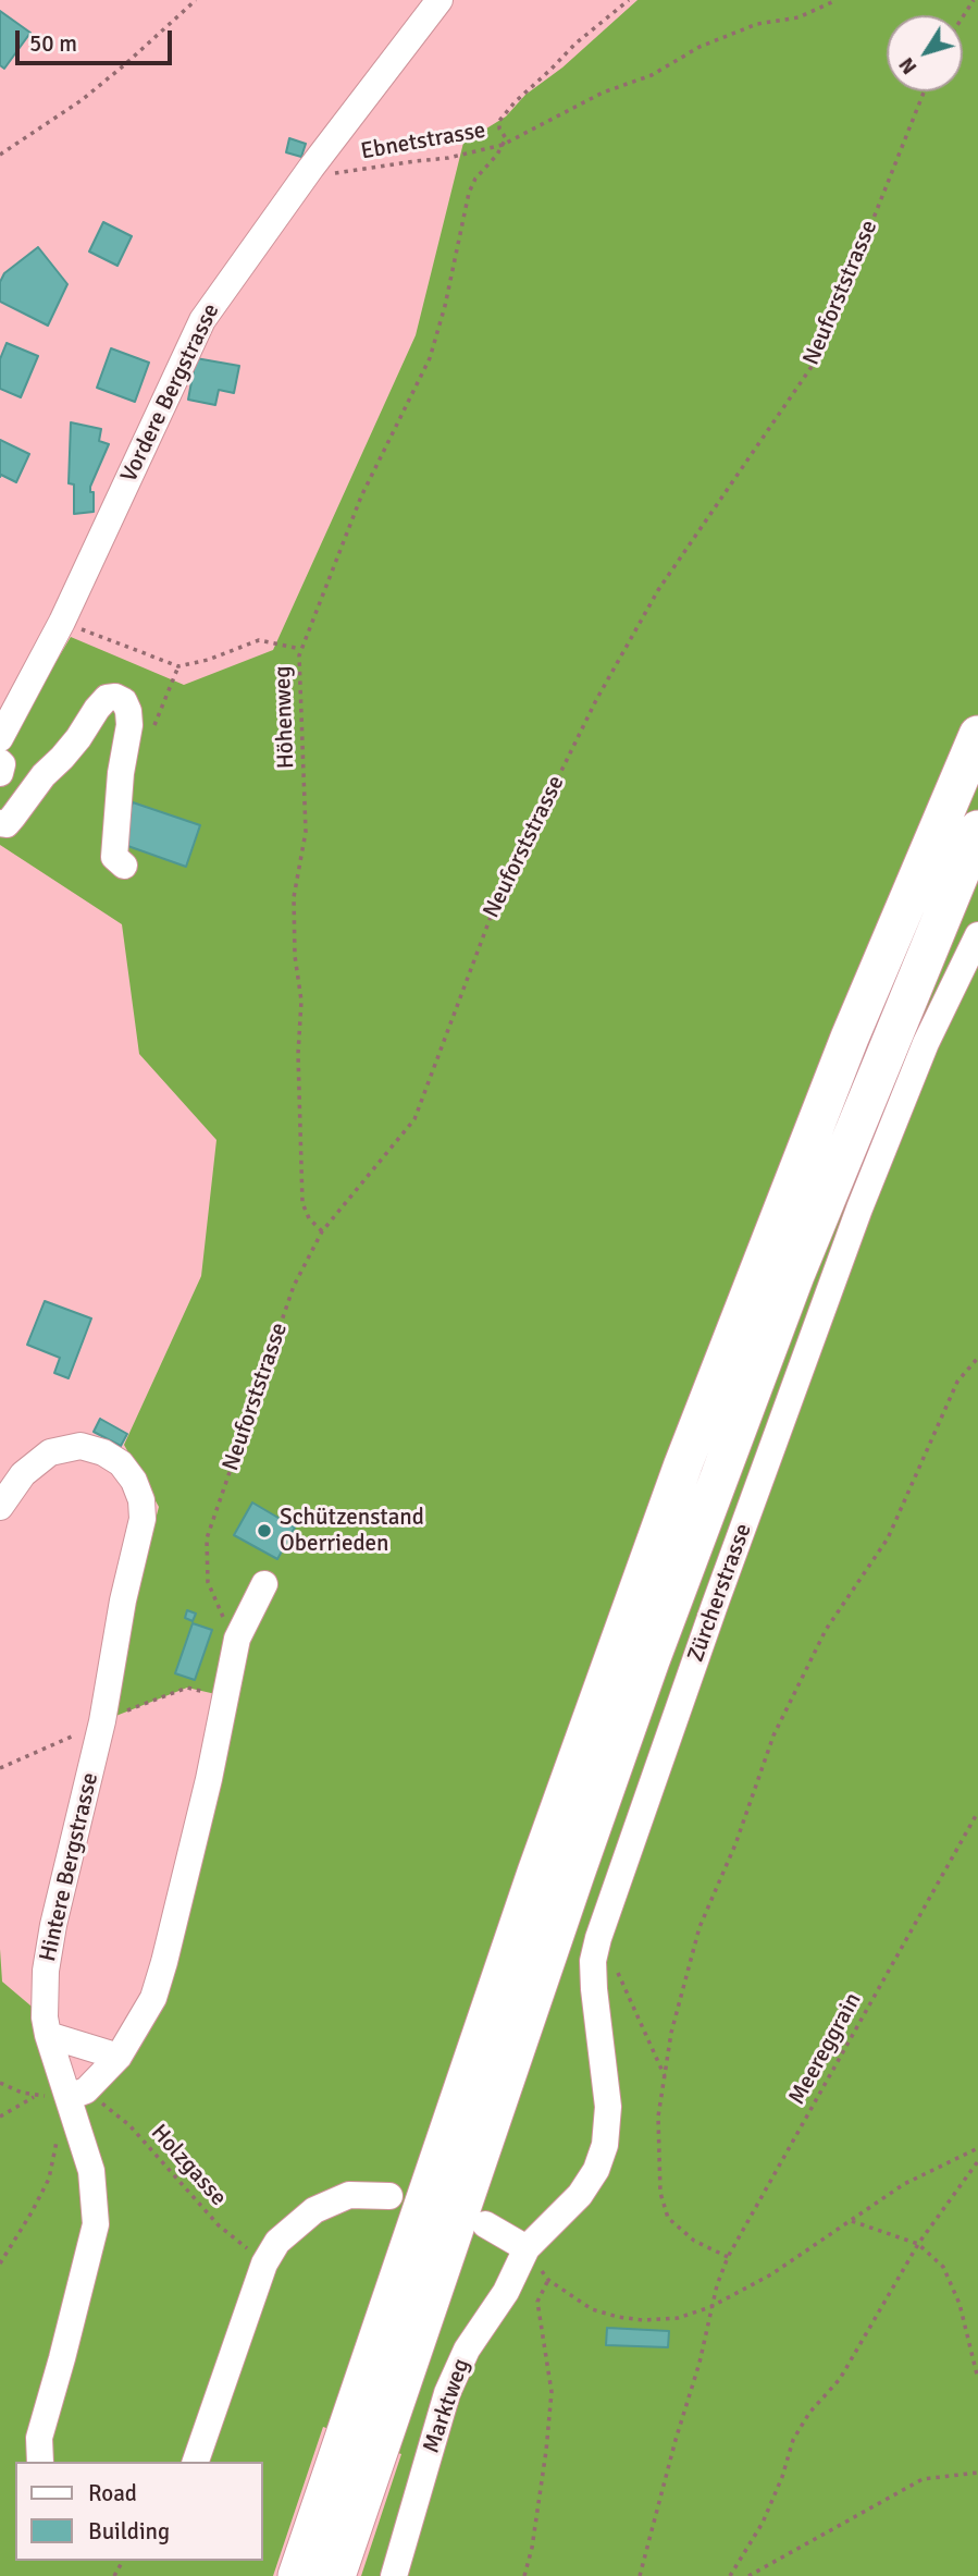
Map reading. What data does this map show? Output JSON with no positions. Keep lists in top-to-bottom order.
{
  "streets": {
    "street": [
      "Vordere Bergstrasse",
      "Zürcherstrasse",
      "Hintere Bergstrasse",
      "Marktweg"
    ],
    "path": [
      "Ebnetstrasse",
      "Neuforststrasse",
      "Höhenweg",
      "Meereggrain",
      "Holzgasse"
    ]
  },
  "crossings": [
    ["Ebnetstrasse", "Höhenweg"],
    ["Neuforststrasse", "Höhenweg"],
    ["Zürcherstrasse", "Marktweg"],
    ["Hintere Bergstrasse", "Holzgasse"]
  ],
  "places": ["Schützenstand Oberrieden"],
  "legend": ["Road", "Building"],
  "scale_bar": "50 m",
  "north": "bottom left"
}
